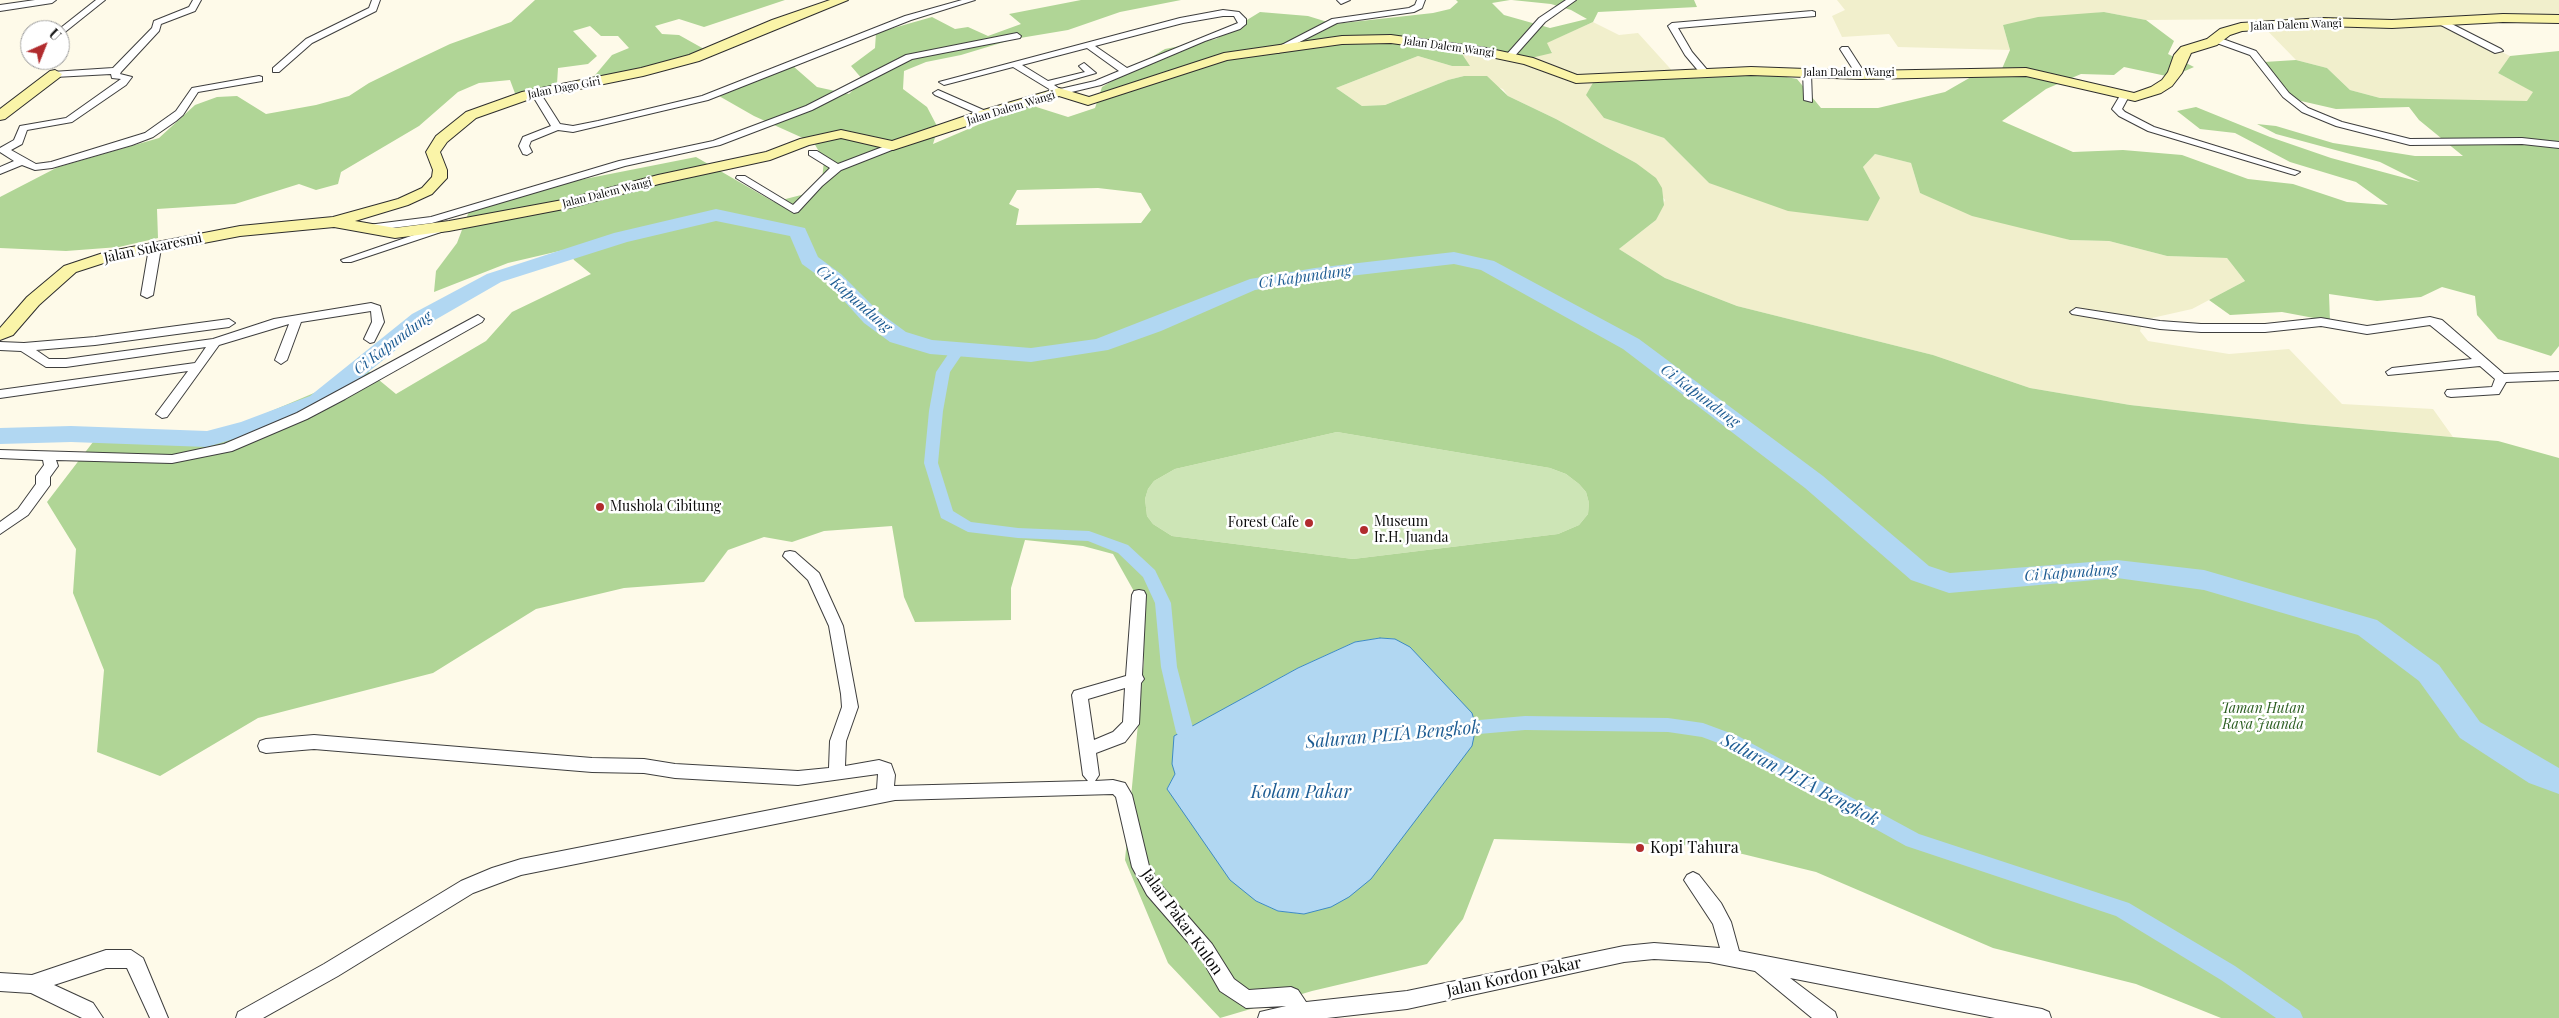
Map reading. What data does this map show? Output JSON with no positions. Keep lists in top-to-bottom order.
{
  "streets": {
    "street": [
      "Jalan Dalem Wangi",
      "Jalan Dago Giri",
      "Jalan Sukaresmi",
      "Jalan Pakar Kulon",
      "Jalan Kordon Pakar"
    ]
  },
  "crossings": [
    ["Jalan Dalem Wangi", "Jalan Dago Giri"],
    ["Jalan Dalem Wangi", "Jalan Sukaresmi"],
    ["Jalan Dago Giri", "Jalan Sukaresmi"],
    ["Jalan Pakar Kulon", "Jalan Kordon Pakar"]
  ],
  "water": ["Ci Kapundung", "Saluran PLTA Bengkok", "Kolam Pakar"],
  "parks": ["Taman Hutan Raya Juanda"],
  "places": [
    "Mushola Cibitung",
    "Forest Cafe",
    "Museum Ir.H. Juanda",
    "Kopi Tahura"
  ],
  "north": "top right"
}
